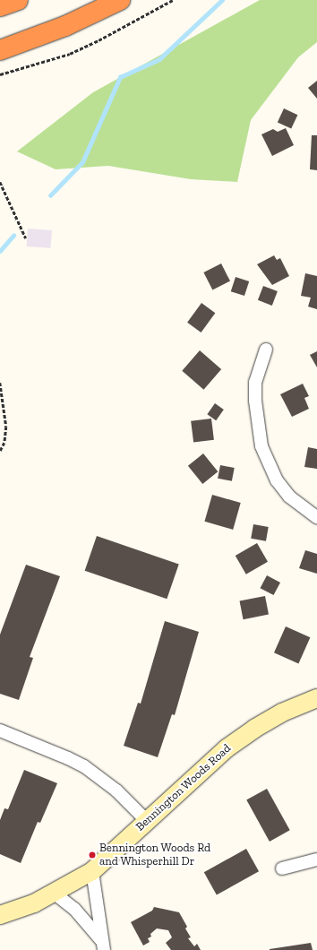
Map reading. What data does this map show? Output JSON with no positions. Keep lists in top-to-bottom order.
{
  "streets": {
    "street": ["Bennington Woods Road"]
  },
  "places": ["Bennington Woods Rd and Whisperhill Dr"]
}
